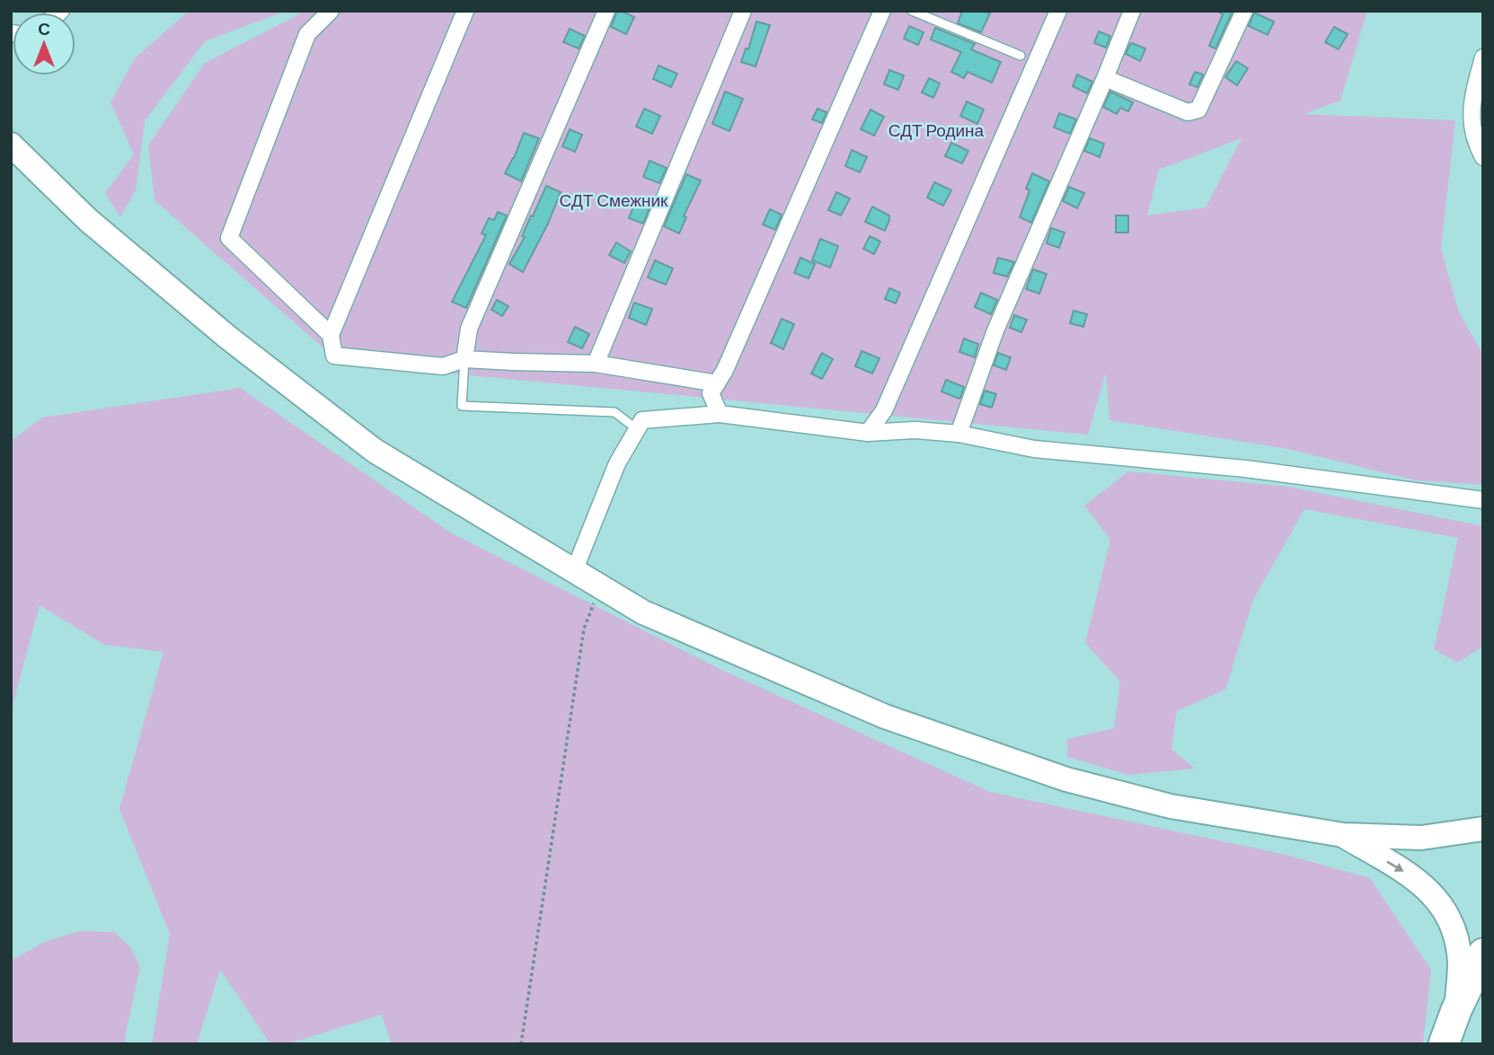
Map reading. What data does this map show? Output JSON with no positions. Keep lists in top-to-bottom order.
{
  "parks": ["СДТ Родина", "СДТ Смежник"],
  "north": "top"
}
